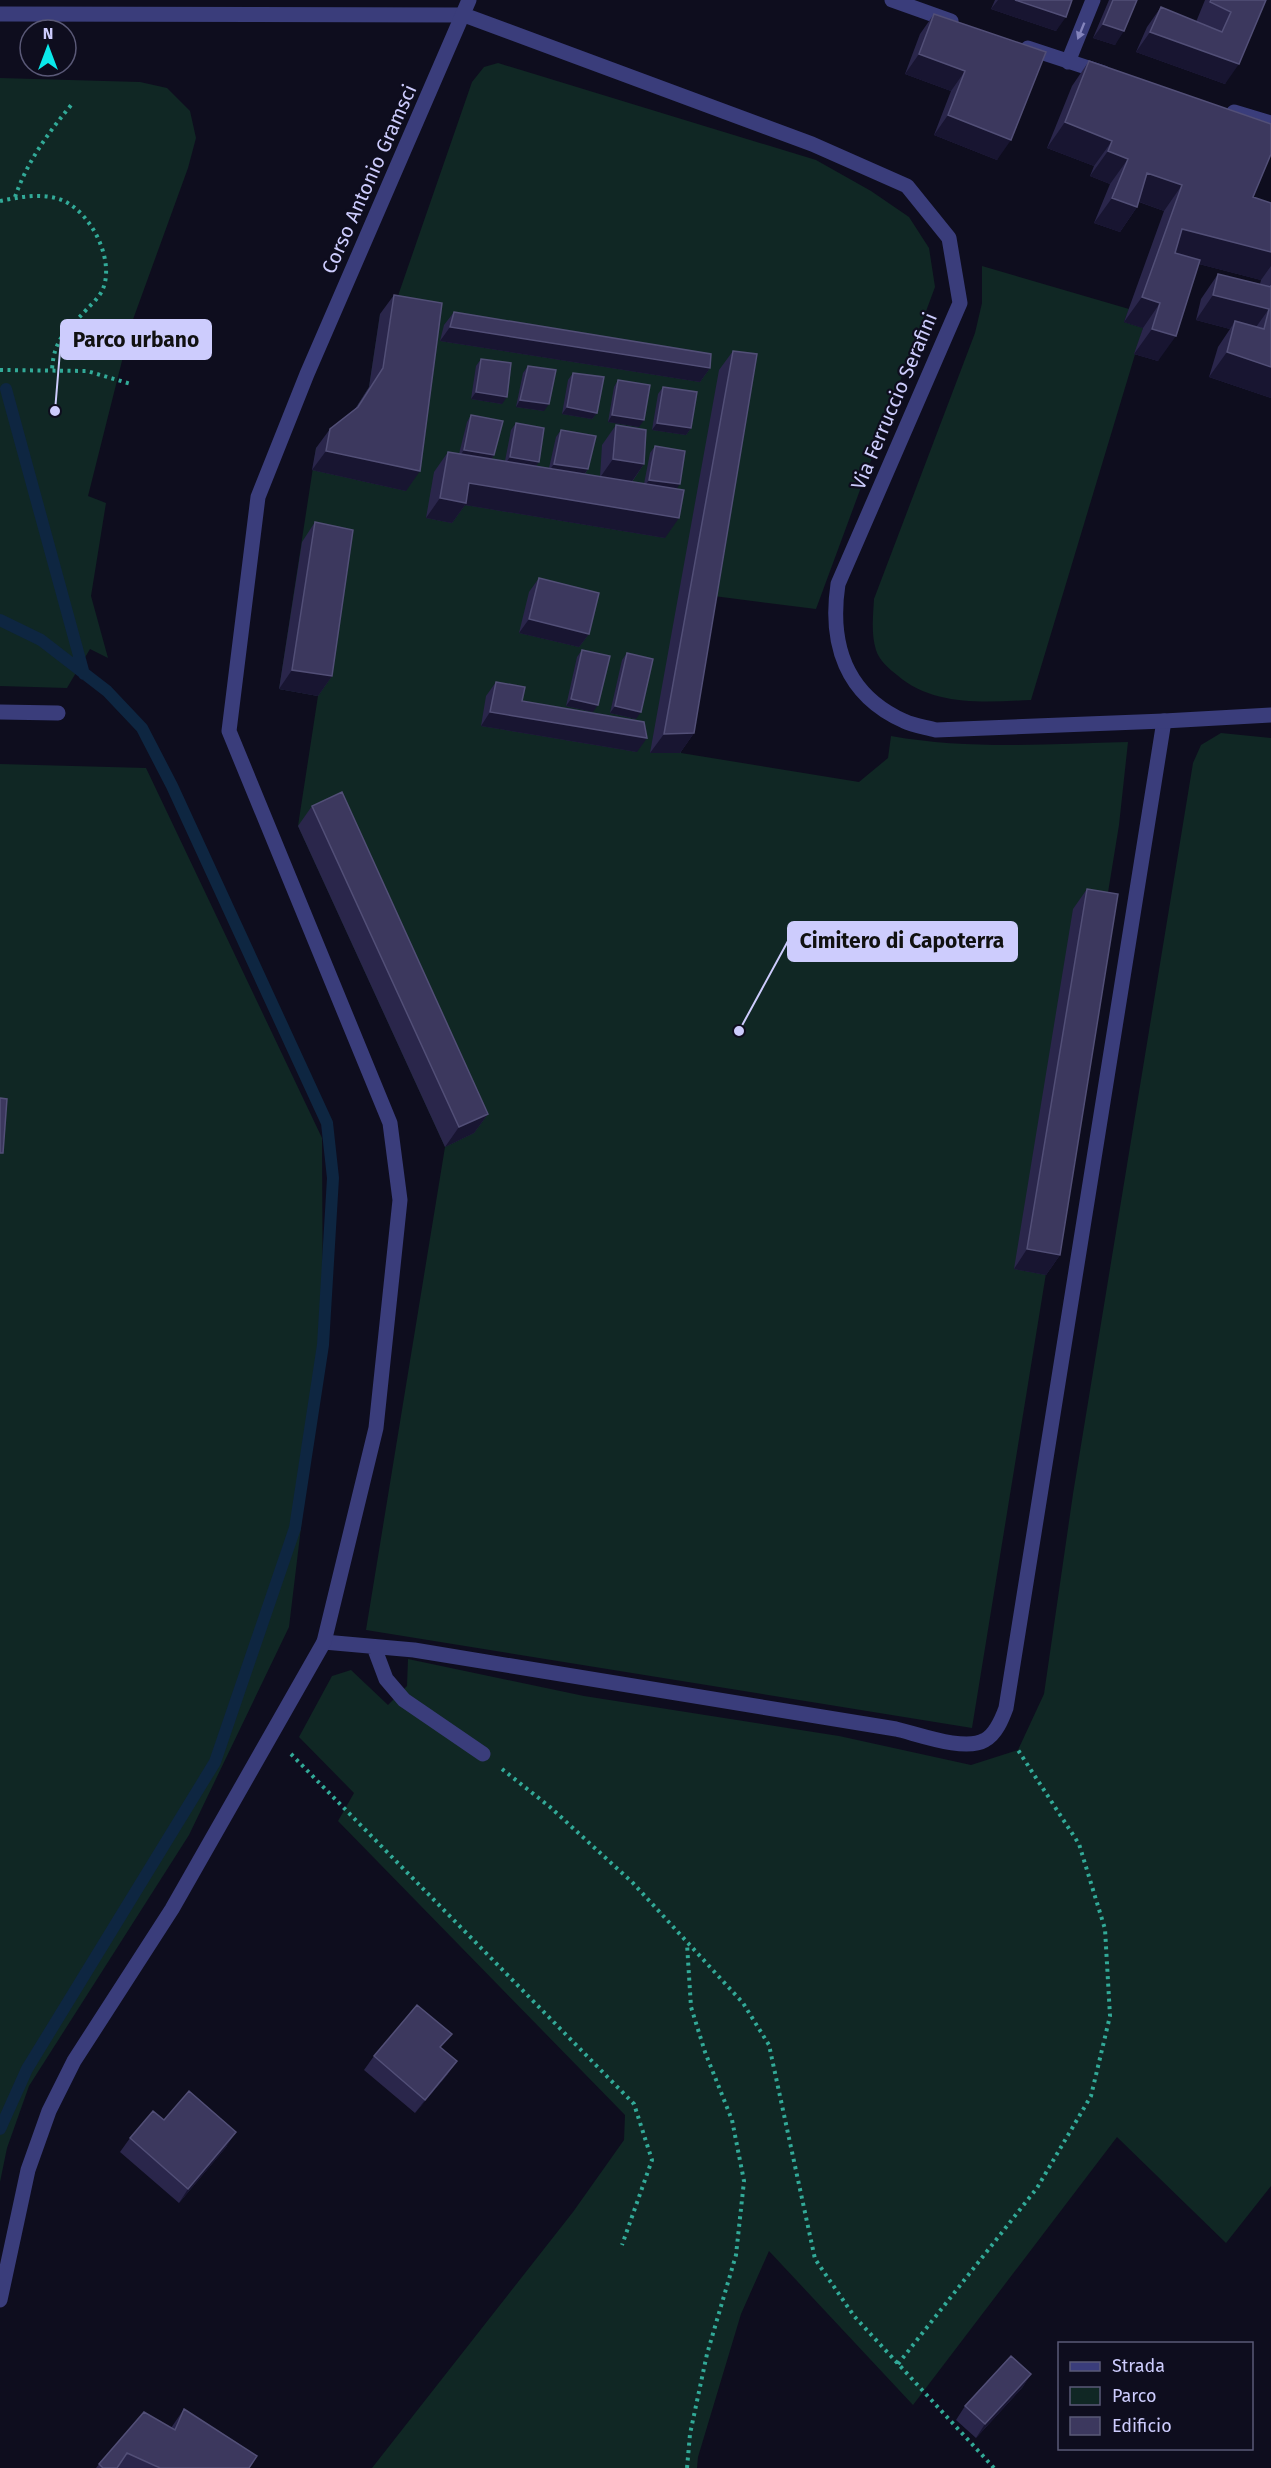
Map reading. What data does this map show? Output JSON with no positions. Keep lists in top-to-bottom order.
{
  "streets": {
    "street": ["Corso Antonio Gramsci", "Via Ferruccio Serafini"]
  },
  "crossings": [
    ["Corso Antonio Gramsci", "Via Ferruccio Serafini"]
  ],
  "places": ["Parco urbano", "Cimitero di Capoterra"],
  "legend": ["Strada", "Parco", "Edificio"],
  "north": "top"
}
